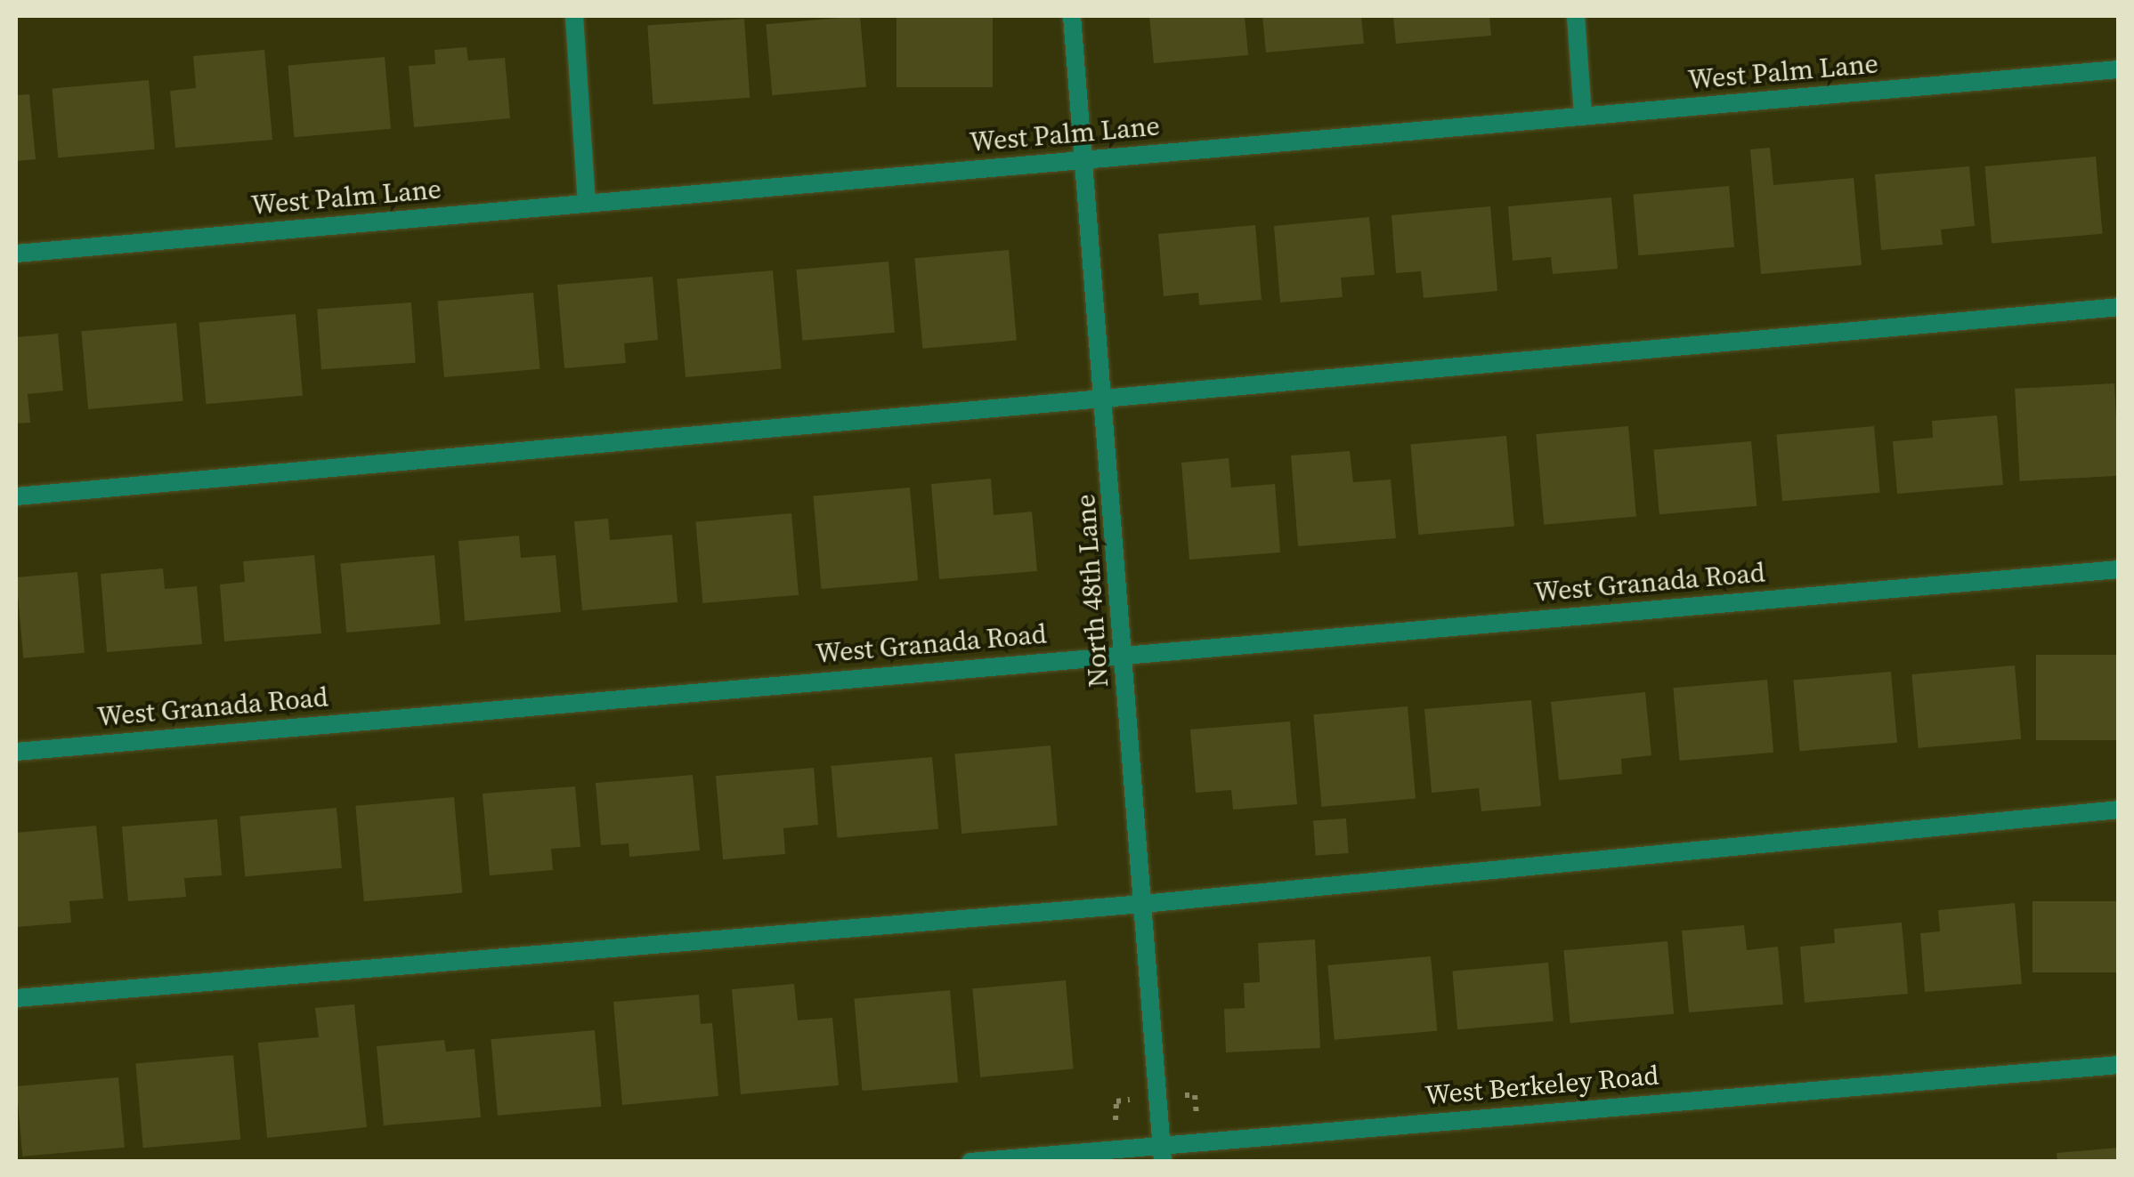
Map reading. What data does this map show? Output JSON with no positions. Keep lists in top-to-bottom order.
{
  "streets": {
    "street": [
      "West Palm Lane",
      "West Granada Road",
      "North 48th Lane",
      "West Berkeley Road"
    ]
  },
  "crossings": [
    ["West Palm Lane", "North 48th Lane"],
    ["West Granada Road", "North 48th Lane"],
    ["North 48th Lane", "West Berkeley Road"]
  ]
}
